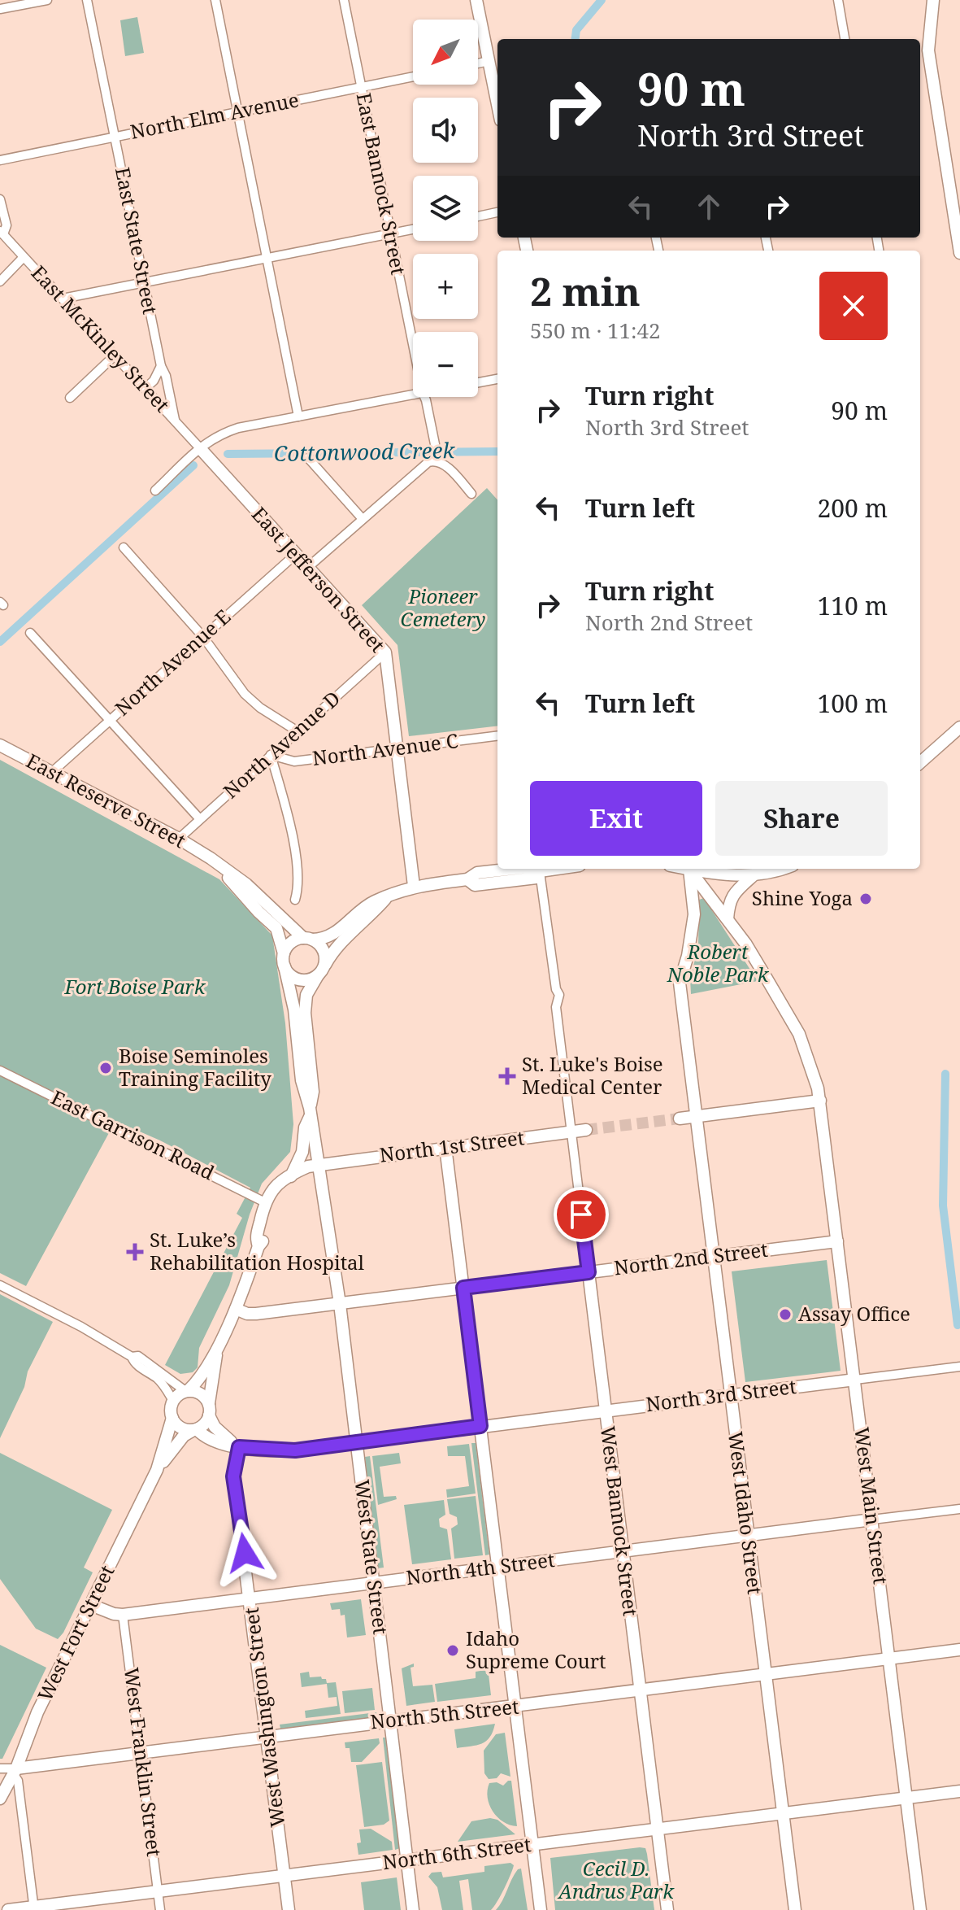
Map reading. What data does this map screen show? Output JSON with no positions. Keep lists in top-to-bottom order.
{
  "streets": {
    "street": [
      "North Elm Avenue",
      "East Bannock Street",
      "East State Street",
      "East McKinley Street",
      "East Jefferson Street",
      "North Avenue E",
      "North Avenue D",
      "North Avenue C",
      "East Reserve Street",
      "East Garrison Road",
      "North 1st Street",
      "North 2nd Street",
      "North 3rd Street",
      "West Main Street",
      "West Idaho Street",
      "West Bannock Street",
      "West State Street",
      "North 4th Street",
      "West Fort Street",
      "North 5th Street",
      "West Washington Street",
      "West Franklin Street",
      "North 6th Street"
    ]
  },
  "crossings": [
    ["North Elm Avenue", "East Bannock Street"],
    ["North Elm Avenue", "East State Street"],
    ["East State Street", "East McKinley Street"],
    ["East McKinley Street", "East Jefferson Street"],
    ["East Jefferson Street", "North Avenue E"],
    ["East Jefferson Street", "North Avenue D"],
    ["East Jefferson Street", "North Avenue C"],
    ["North Avenue E", "East Reserve Street"],
    ["North Avenue D", "North Avenue C"],
    ["North Avenue D", "East Reserve Street"],
    ["North 1st Street", "West Bannock Street"],
    ["North 1st Street", "West State Street"],
    ["North 2nd Street", "West Main Street"],
    ["North 2nd Street", "West Idaho Street"],
    ["North 2nd Street", "West Bannock Street"],
    ["North 2nd Street", "West State Street"],
    ["North 3rd Street", "West Main Street"],
    ["North 3rd Street", "West Idaho Street"],
    ["North 3rd Street", "West Bannock Street"],
    ["North 3rd Street", "West State Street"],
    ["North 3rd Street", "West Fort Street"],
    ["North 3rd Street", "West Washington Street"],
    ["West Main Street", "North 4th Street"],
    ["West Main Street", "North 5th Street"],
    ["West Main Street", "North 6th Street"],
    ["West Idaho Street", "North 4th Street"],
    ["West Idaho Street", "North 5th Street"],
    ["West Idaho Street", "North 6th Street"],
    ["West Bannock Street", "North 4th Street"],
    ["West Bannock Street", "North 5th Street"],
    ["West Bannock Street", "North 6th Street"],
    ["West State Street", "North 4th Street"],
    ["West State Street", "North 5th Street"],
    ["West State Street", "North 6th Street"],
    ["North 4th Street", "West Fort Street"],
    ["North 4th Street", "West Washington Street"],
    ["North 4th Street", "West Franklin Street"],
    ["West Fort Street", "North 5th Street"],
    ["North 5th Street", "West Washington Street"],
    ["North 5th Street", "West Franklin Street"],
    ["West Washington Street", "North 6th Street"],
    ["West Franklin Street", "North 6th Street"]
  ],
  "water": ["Cottonwood Creek"],
  "parks": [
    "Pioneer Cemetery",
    "Robert Noble Park",
    "Fort Boise Park",
    "Cecil D. Andrus Park"
  ],
  "places": {
    "other": [
      "Shine Yoga",
      "Boise Seminoles Training Facility",
      "Assay Office",
      "Idaho Supreme Court"
    ],
    "health": ["St. Luke's Boise Medical Center", "St. Luke’s Rehabilitation Hospital"]
  },
  "north": "bottom left",
  "page": {
    "map_buttons": ["+", "−"],
    "turn": ["90 m", "North 3rd Street"],
    "heading": ["2 min", "550 m · 11:42"],
    "list": [
      {
        "name": "Turn right",
        "note": "North 3rd Street",
        "value": "90 m"
      },
      {
        "name": "Turn left",
        "value": "200 m"
      },
      {
        "name": "Turn right",
        "note": "North 2nd Street",
        "value": "110 m"
      },
      {
        "name": "Turn left",
        "value": "100 m"
      }
    ],
    "buttons": ["Exit", "Share"]
  }
}
